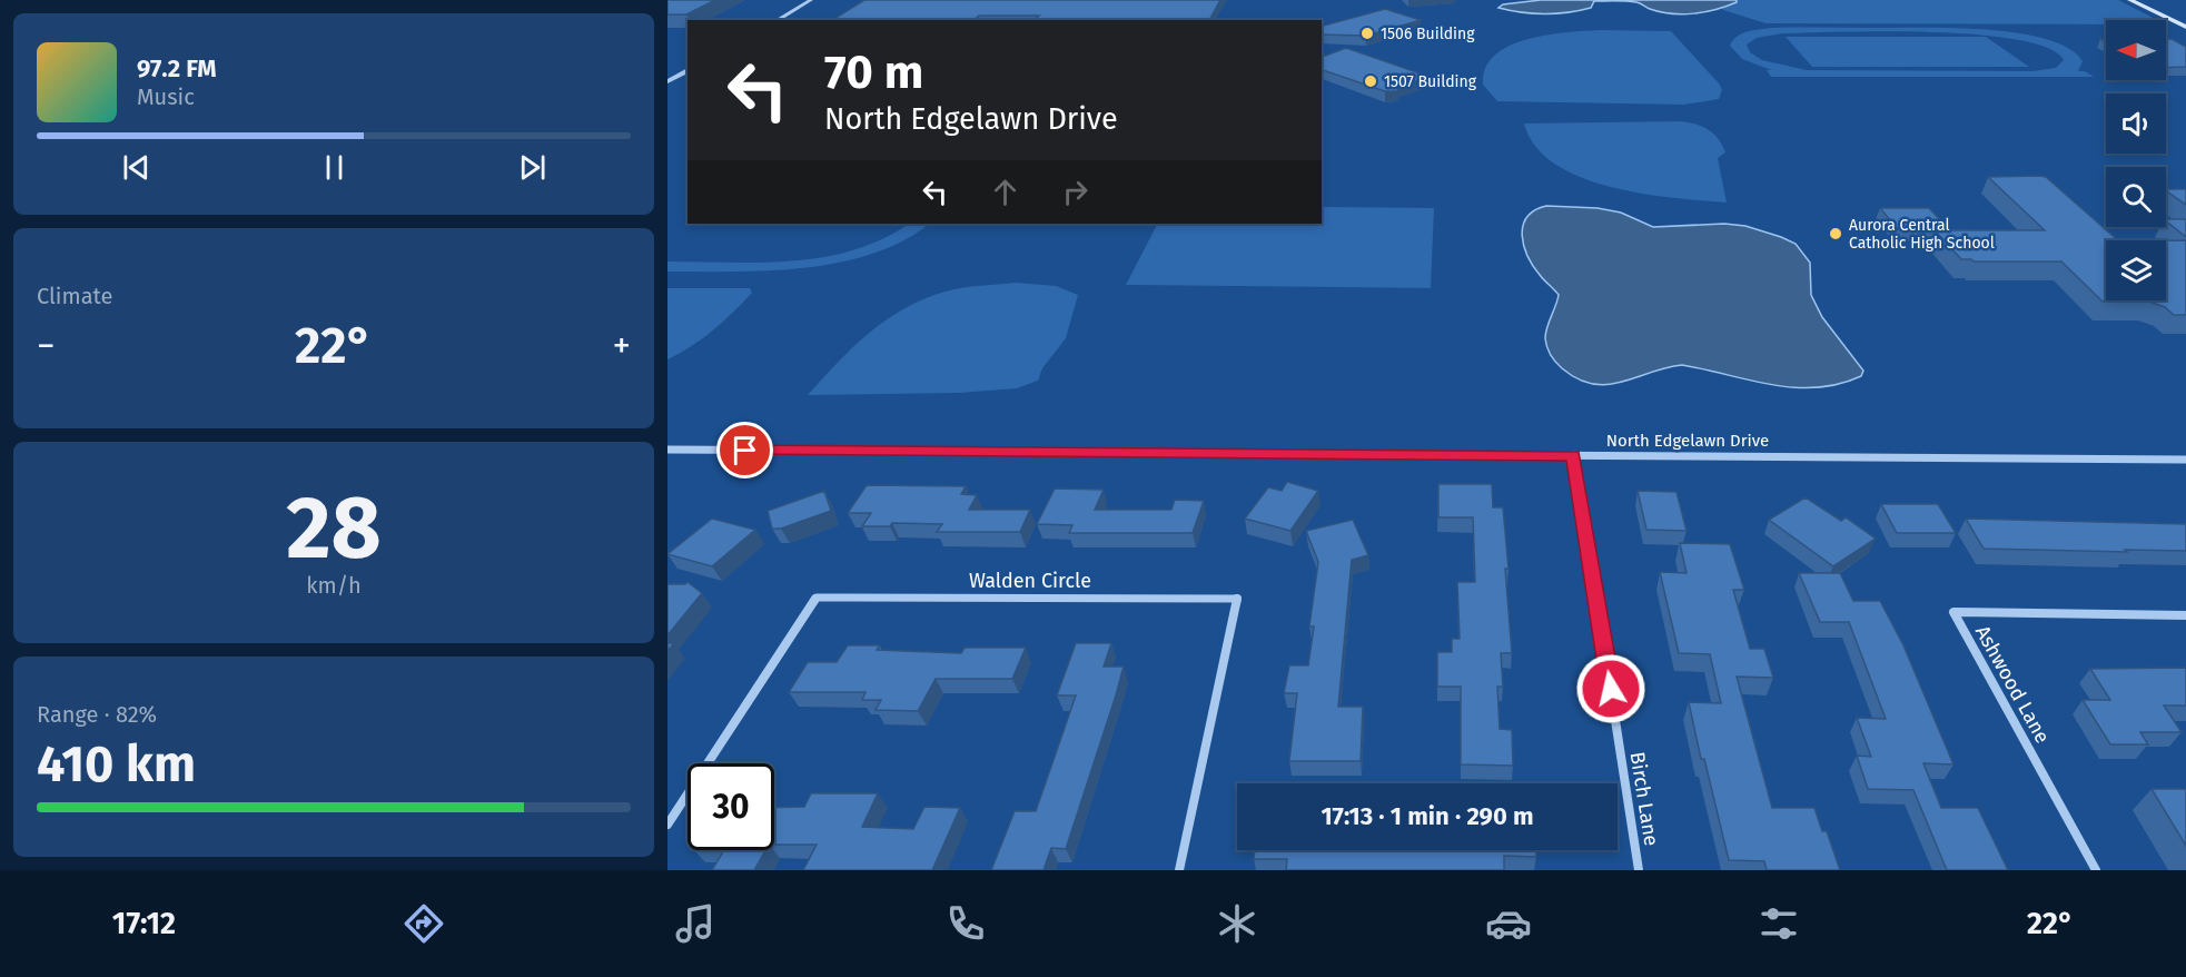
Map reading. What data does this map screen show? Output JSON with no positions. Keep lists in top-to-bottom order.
{
  "streets": {
    "street": [
      "North Edgelawn Drive",
      "Walden Circle",
      "Ashwood Lane",
      "Birch Lane"
    ]
  },
  "crossings": [
    ["North Edgelawn Drive", "Birch Lane"]
  ],
  "places": ["1506 Building", "1507 Building", "Aurora Central Catholic High School"],
  "north": "left",
  "page": {
    "turn": ["70 m", "North Edgelawn Drive"],
    "song": ["97.2 FM", "Music"],
    "tile": [
      "Climate",
      ["28", "km/h"],
      ["Range · 82%", "410 km"]
    ],
    "heat": ["−", "22°", "+"],
    "limit": "30",
    "trip": "17:13 · 1 min · 290 m",
    "tabs": ["17:12", "22°"]
  }
}
